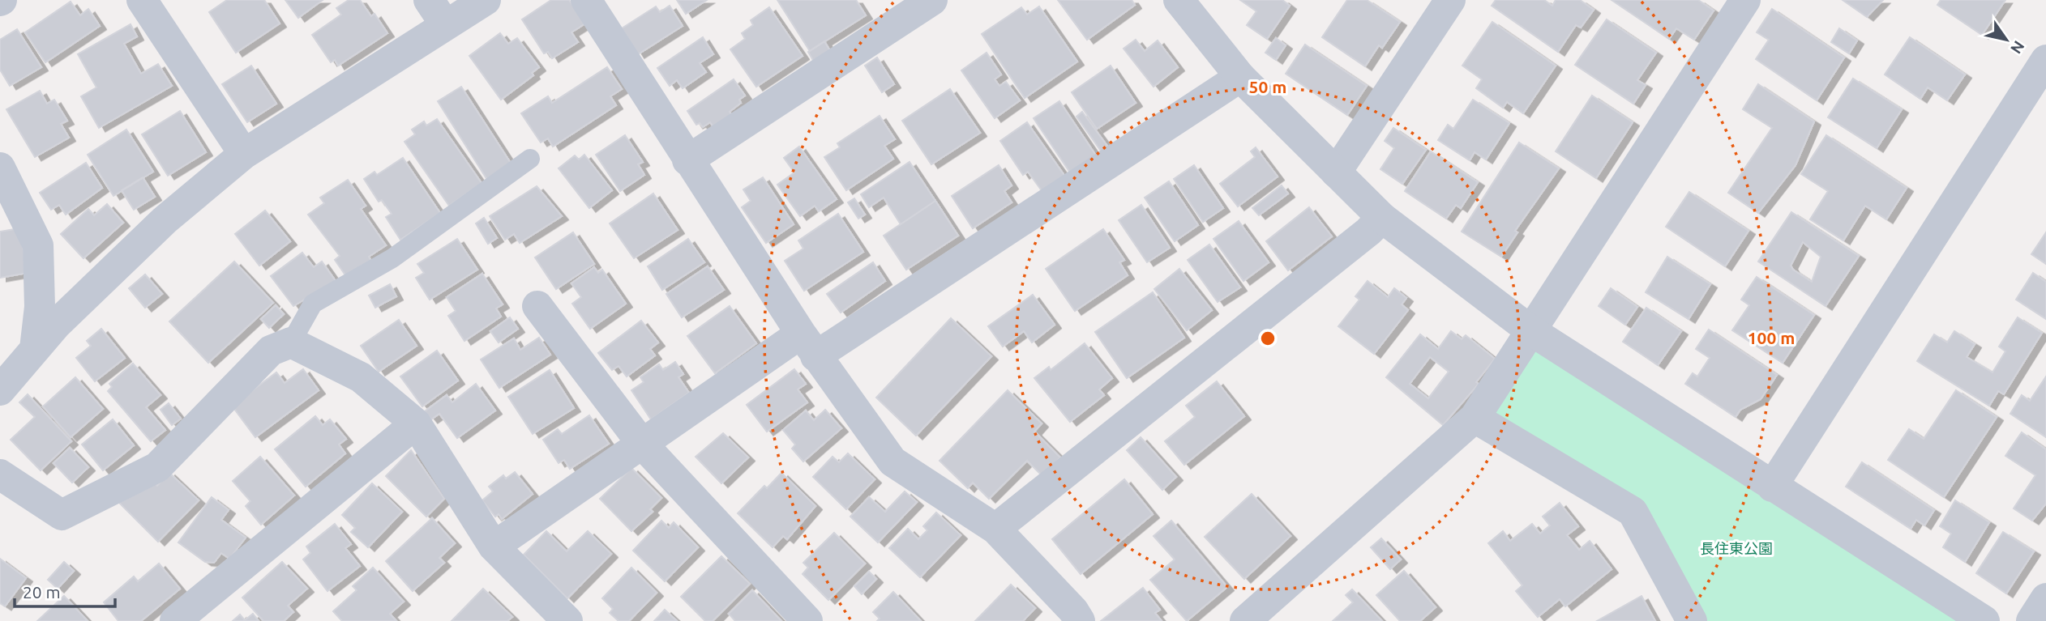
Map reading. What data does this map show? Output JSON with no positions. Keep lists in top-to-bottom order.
{
  "parks": ["長住東公園"],
  "scale_bar": "20 m",
  "north": "bottom right",
  "rings": ["50 m", "100 m"]
}
